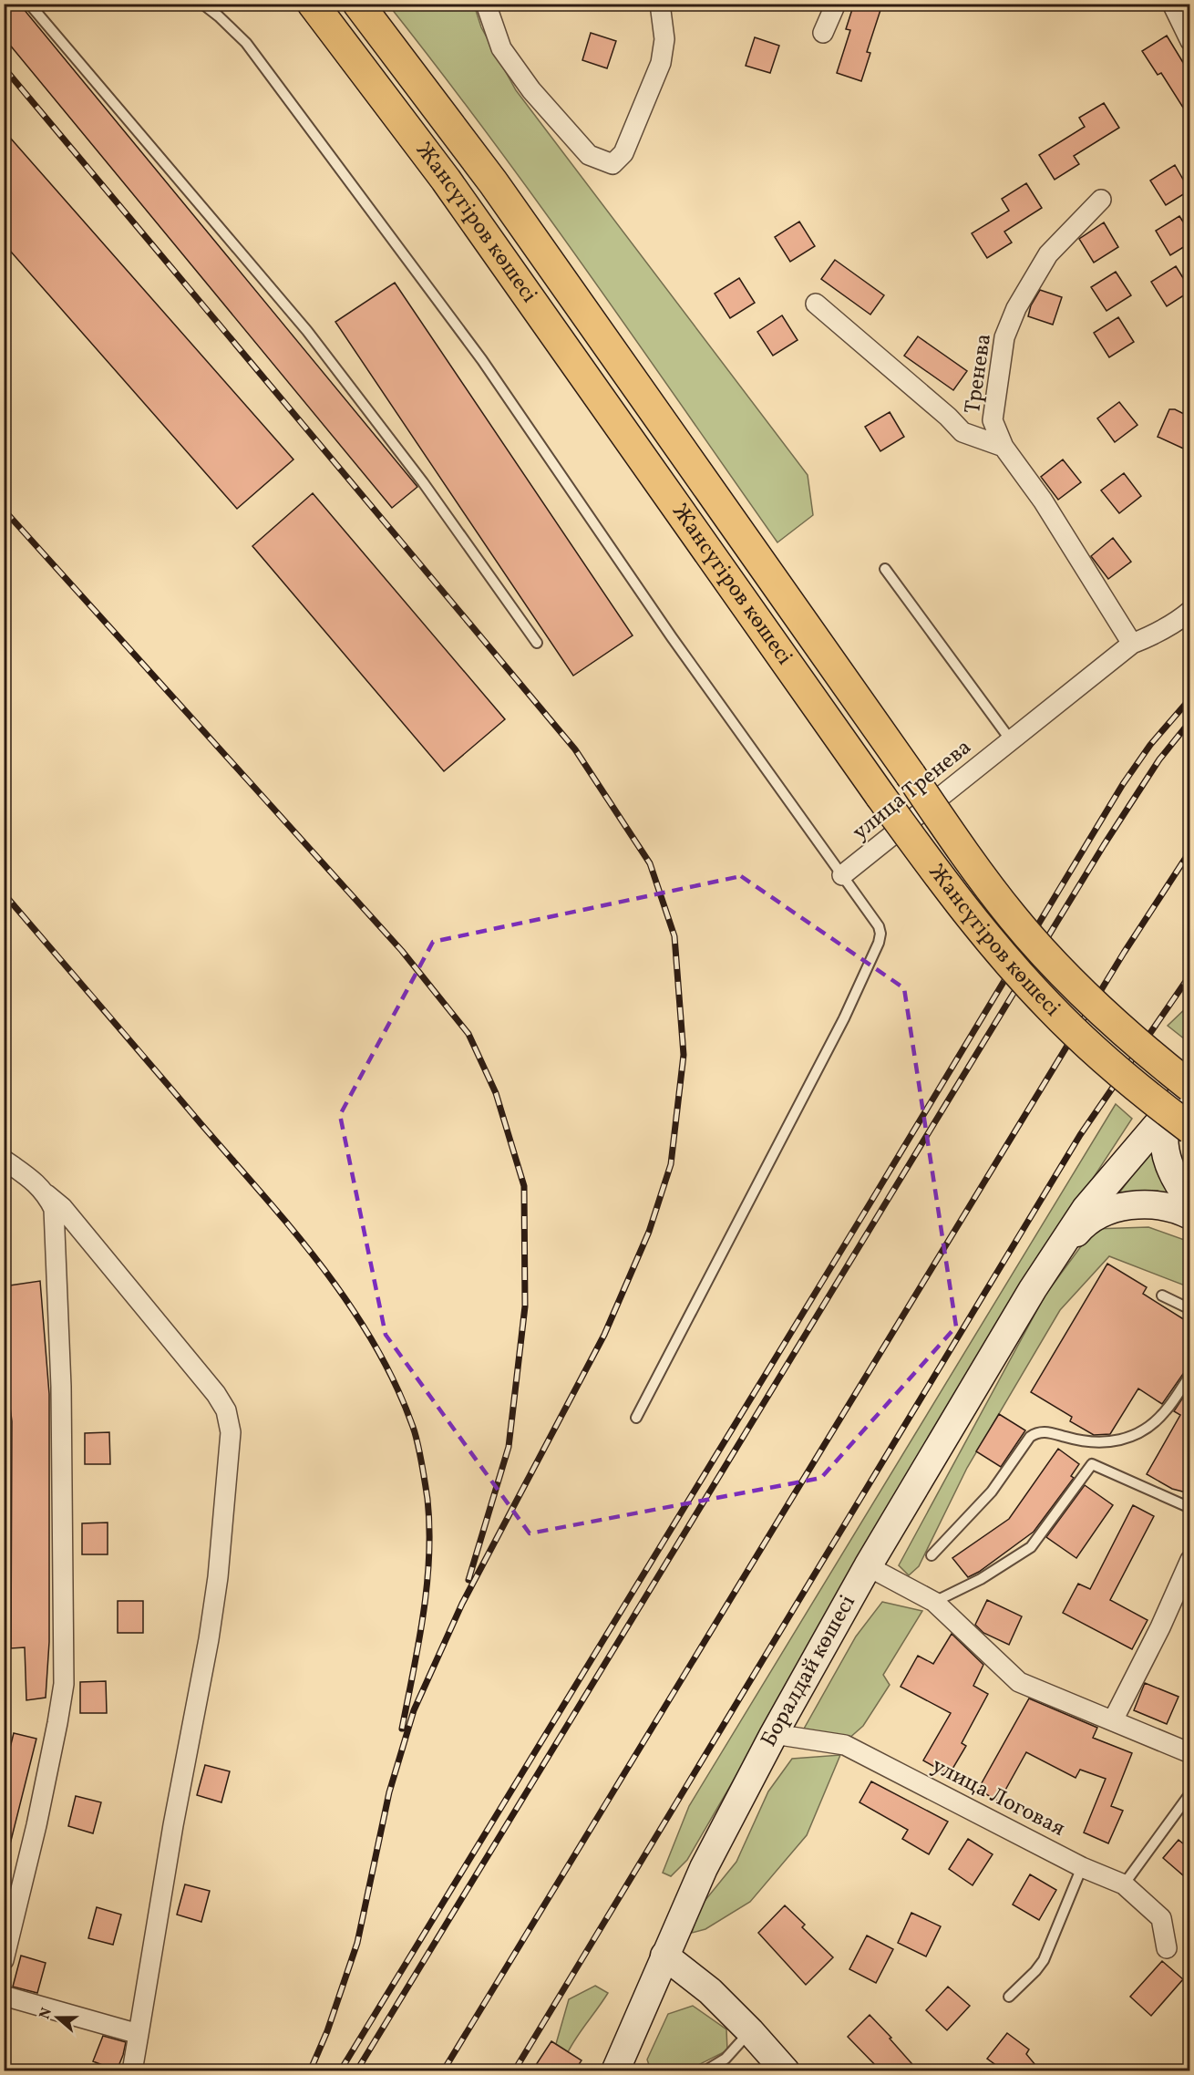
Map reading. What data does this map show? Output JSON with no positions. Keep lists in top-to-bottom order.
{
  "streets": {
    "main road": ["Жансүгіров көшесі", "Боралдай көшесі"],
    "street": ["Тренева", "улица Тренева", "улица Логовая"]
  },
  "crossings": [
    ["Тренева", "улица Тренева"],
    ["Боралдай көшесі", "улица Логовая"]
  ],
  "north": "left"
}
